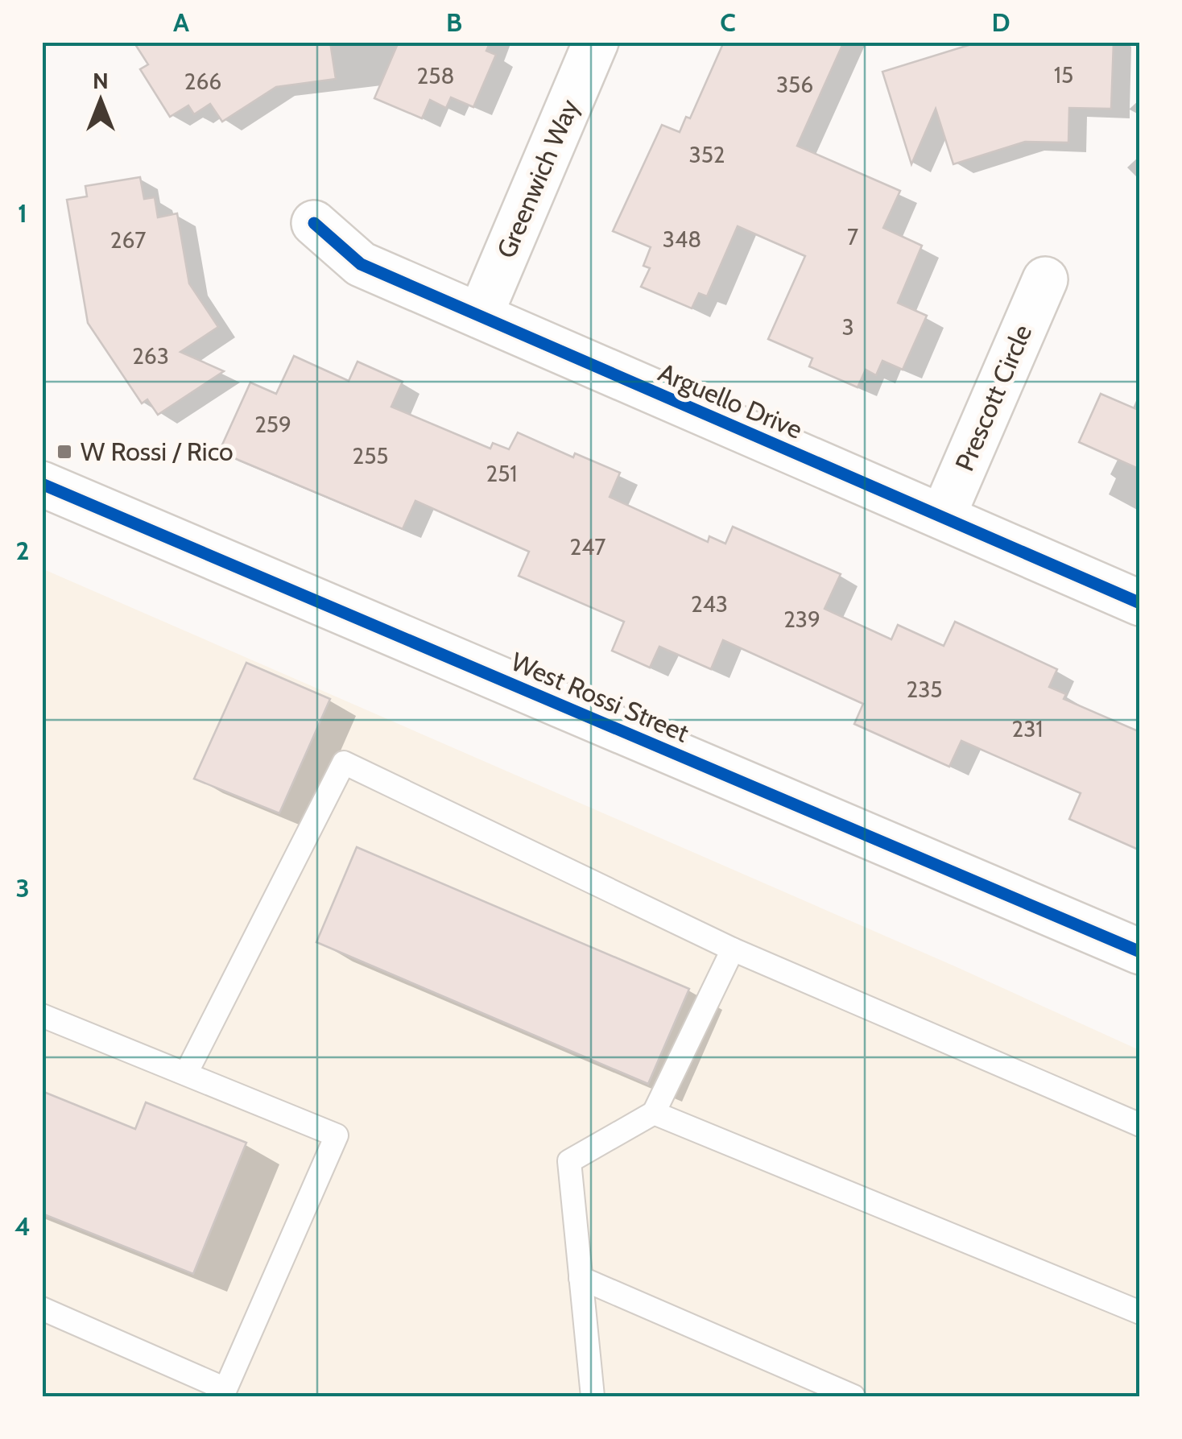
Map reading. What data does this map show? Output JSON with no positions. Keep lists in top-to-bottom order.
{
  "streets": {
    "street": [
      "Greenwich Way",
      "Prescott Circle",
      "Arguello Drive",
      "West Rossi Street"
    ]
  },
  "crossings": [
    ["Greenwich Way", "Arguello Drive"],
    ["Prescott Circle", "Arguello Drive"]
  ],
  "places": {
    "transit": ["W Rossi / Rico"]
  },
  "house_numbers": [
    "15",
    "258",
    "266",
    "356",
    "352",
    "7",
    "348",
    "267",
    "3",
    "263",
    "259",
    "255",
    "251",
    "247",
    "243",
    "239",
    "235",
    "231"
  ],
  "north": "top",
  "grid": {
    "columns": [
      "A",
      "B",
      "C",
      "D"
    ],
    "rows": [
      "1",
      "2",
      "3",
      "4"
    ]
  }
}
